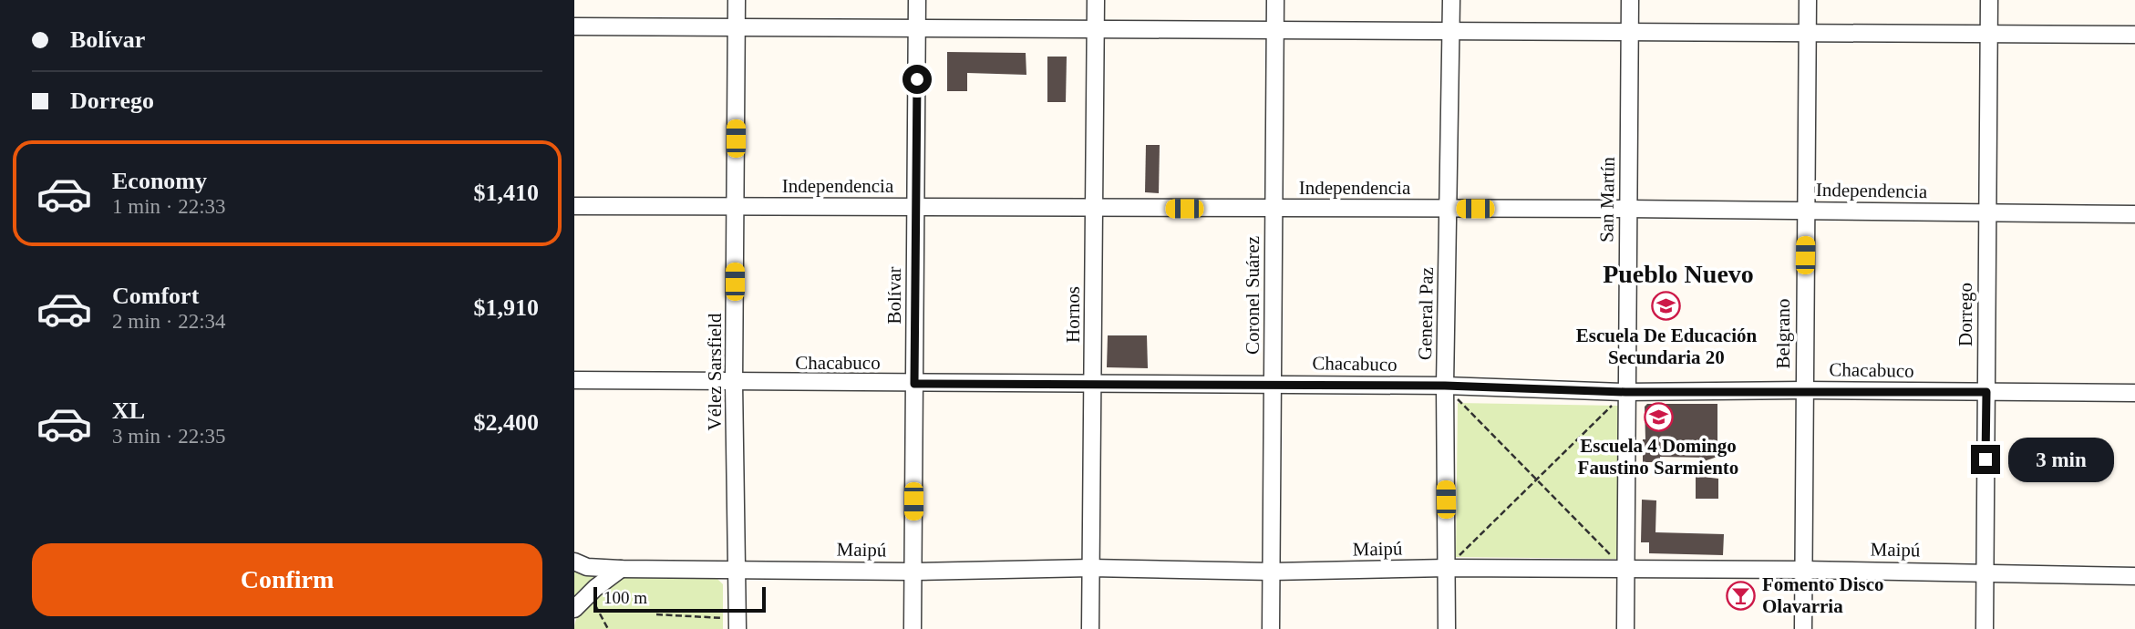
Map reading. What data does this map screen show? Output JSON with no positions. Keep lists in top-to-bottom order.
{
  "streets": {
    "street": [
      "Independencia",
      "San Martín",
      "Bolívar",
      "Coronel Suárez",
      "General Paz",
      "Hornos",
      "Dorrego",
      "Belgrano",
      "Chacabuco",
      "Vélez Sarsfield",
      "Maipú"
    ]
  },
  "crossings": [
    ["Independencia", "San Martín"],
    ["Independencia", "Bolívar"],
    ["Independencia", "Coronel Suárez"],
    ["Independencia", "General Paz"],
    ["Independencia", "Hornos"],
    ["Independencia", "Dorrego"],
    ["Independencia", "Belgrano"],
    ["Independencia", "Vélez Sarsfield"],
    ["San Martín", "Chacabuco"],
    ["San Martín", "Maipú"],
    ["Bolívar", "Chacabuco"],
    ["Bolívar", "Maipú"],
    ["Coronel Suárez", "Chacabuco"],
    ["Coronel Suárez", "Maipú"],
    ["General Paz", "Chacabuco"],
    ["General Paz", "Maipú"],
    ["Hornos", "Chacabuco"],
    ["Hornos", "Maipú"],
    ["Dorrego", "Chacabuco"],
    ["Dorrego", "Maipú"],
    ["Belgrano", "Chacabuco"],
    ["Belgrano", "Maipú"],
    ["Chacabuco", "Vélez Sarsfield"],
    ["Vélez Sarsfield", "Maipú"]
  ],
  "districts": ["Pueblo Nuevo"],
  "places": {
    "school or university": ["Escuela De Educación Secundaria 20", "Escuela 4 Domingo Faustino Sarmiento"],
    "bar": ["Fomento Disco Olavarria"]
  },
  "scale_bar": "100 m",
  "page": {
    "banner": ["Bolívar", "Dorrego"],
    "list": [
      {
        "name": "Economy",
        "note": "1 min · 22:33",
        "value": "$1,410"
      },
      {
        "name": "Comfort",
        "note": "2 min · 22:34",
        "value": "$1,910"
      },
      {
        "name": "XL",
        "note": "3 min · 22:35",
        "value": "$2,400"
      }
    ],
    "bubble": "3 min",
    "buttons": "Confirm",
    "scale": "100 m"
  }
}
